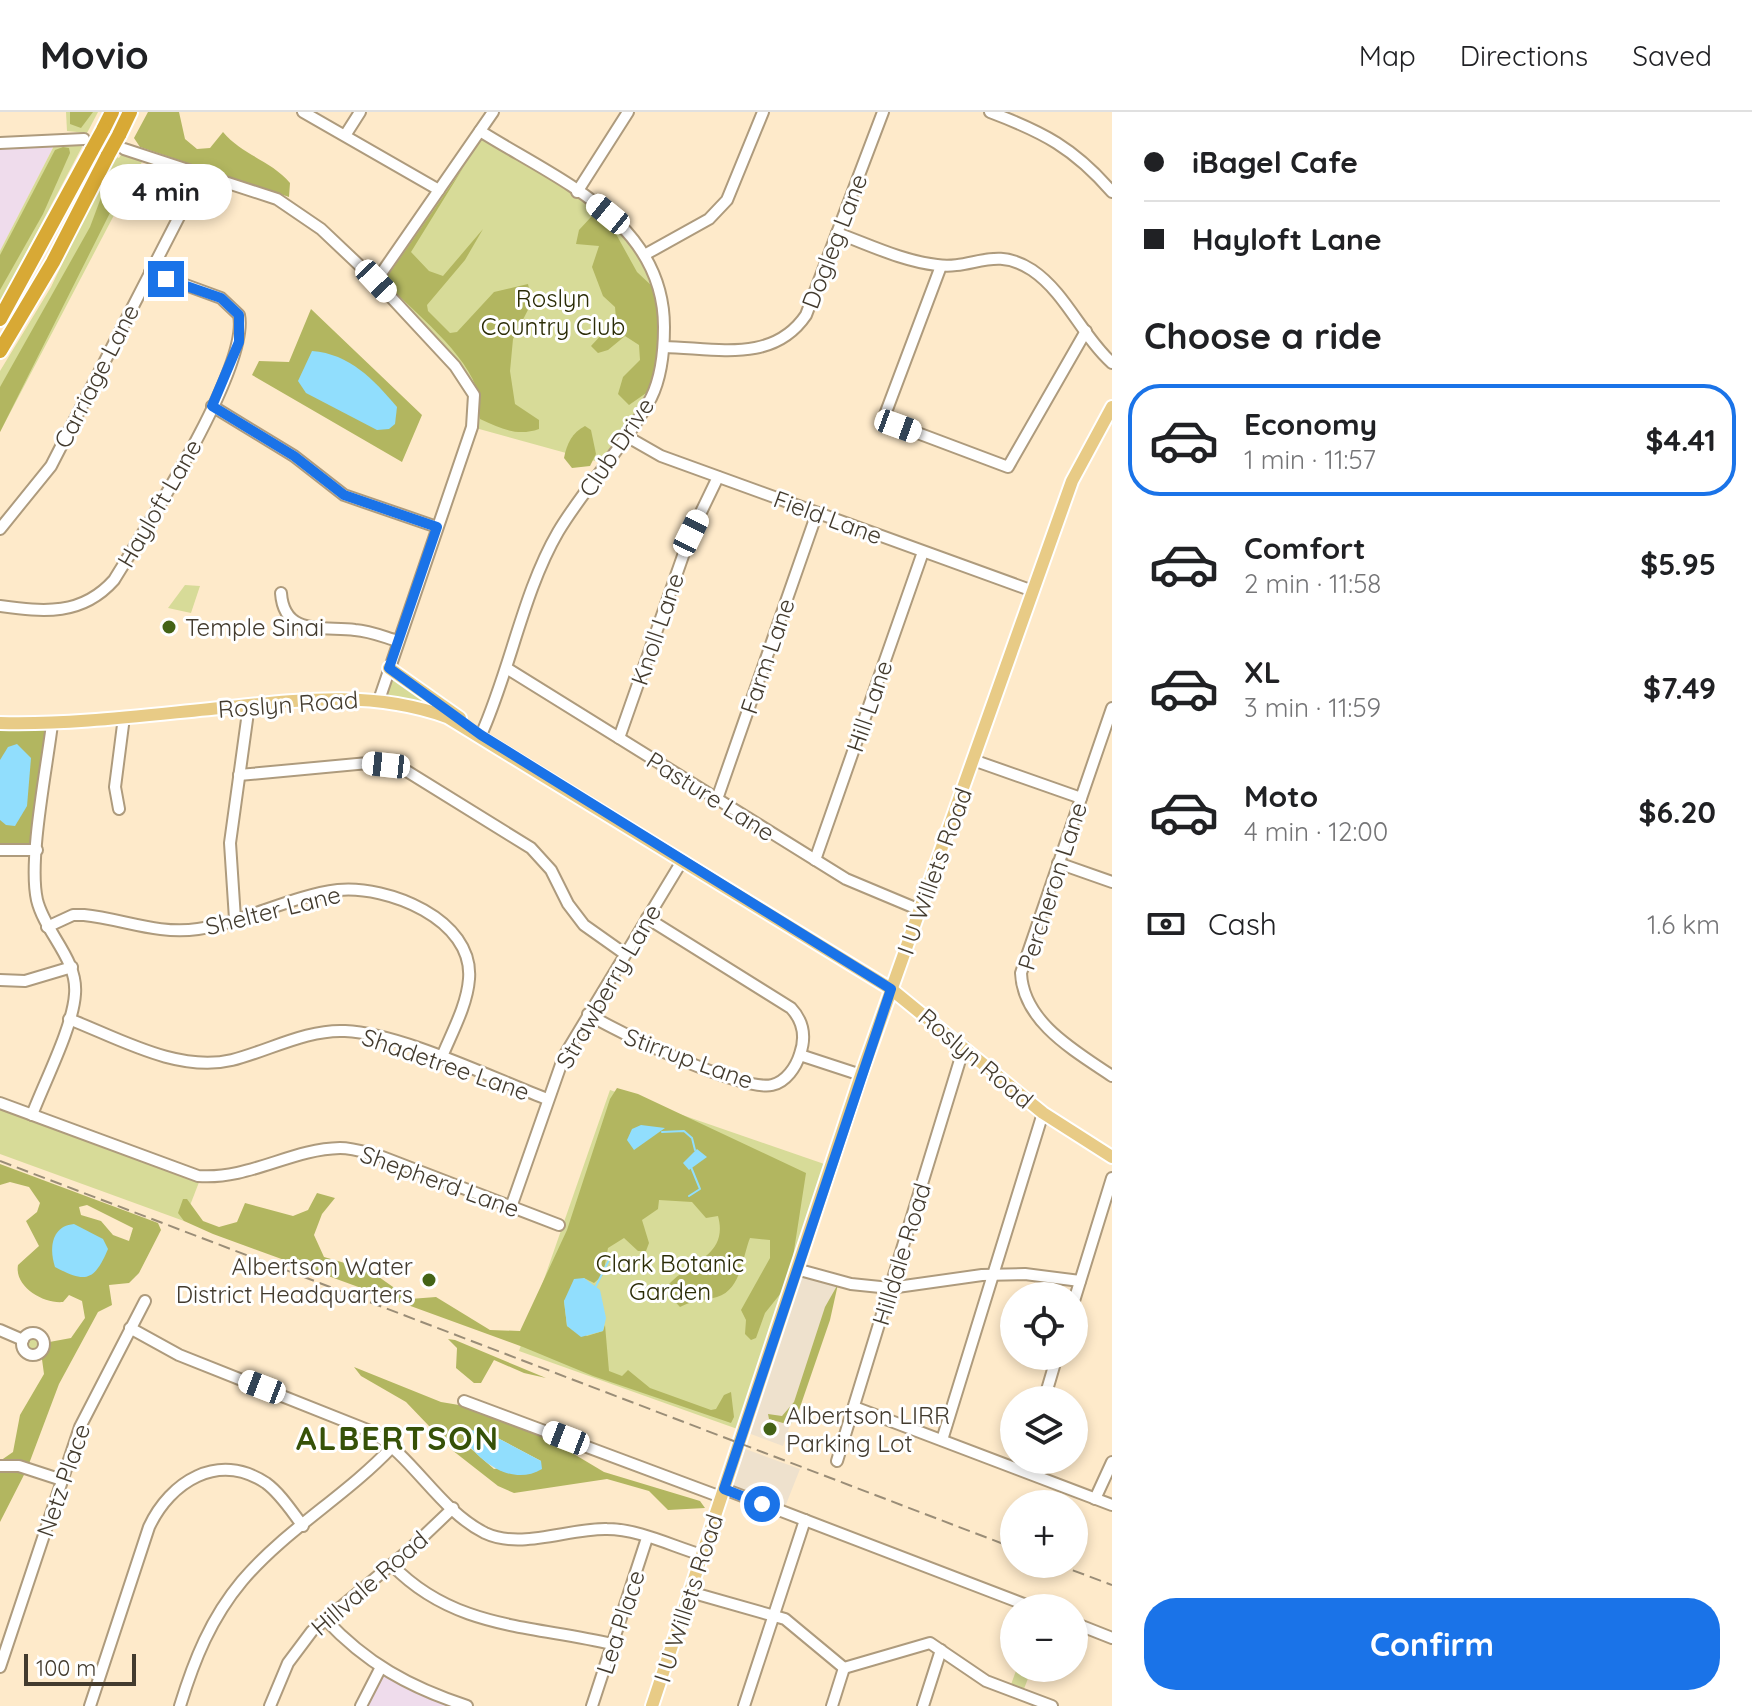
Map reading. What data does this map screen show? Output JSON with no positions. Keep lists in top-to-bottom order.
{
  "streets": {
    "main road": ["Roslyn Road", "I U Willets Road"],
    "street": [
      "Dogleg Lane",
      "Carriage Lane",
      "Club Drive",
      "Hayloft Lane",
      "Field Lane",
      "Knoll Lane",
      "Farm Lane",
      "Hill Lane",
      "Pasture Lane",
      "Percheron Lane",
      "Shelter Lane",
      "Strawberry Lane",
      "Stirrup Lane",
      "Shadetree Lane",
      "Shepherd Lane",
      "Hilldale Road",
      "Netz Place",
      "Hillvale Road",
      "Lea Place"
    ]
  },
  "crossings": [
    ["Dogleg Lane", "Club Drive"],
    ["Carriage Lane", "Hayloft Lane"],
    ["Club Drive", "Field Lane"],
    ["Club Drive", "Roslyn Road"],
    ["Club Drive", "Pasture Lane"],
    ["Field Lane", "Knoll Lane"],
    ["Field Lane", "Farm Lane"],
    ["Field Lane", "Hill Lane"],
    ["Field Lane", "I U Willets Road"],
    ["Knoll Lane", "Pasture Lane"],
    ["Farm Lane", "Pasture Lane"],
    ["Roslyn Road", "I U Willets Road"],
    ["Roslyn Road", "Strawberry Lane"],
    ["Roslyn Road", "Hilldale Road"],
    ["Hill Lane", "Pasture Lane"],
    ["Pasture Lane", "I U Willets Road"],
    ["Shelter Lane", "Shadetree Lane"],
    ["Strawberry Lane", "Stirrup Lane"],
    ["Strawberry Lane", "Shadetree Lane"],
    ["Strawberry Lane", "Shepherd Lane"]
  ],
  "districts": ["ALBERTSON"],
  "parks": ["Roslyn Country Club", "Clark Botanic Garden"],
  "places": ["Temple Sinai", "Albertson Water District Headquarters", "Albertson LIRR Parking Lot"],
  "scale_bar": "100 m",
  "page": {
    "header": "Movio",
    "nav": ["Map", "Directions", "Saved"],
    "banner": ["iBagel Cafe", "Hayloft Lane"],
    "bubble": "4 min",
    "heading": "Choose a ride",
    "list": [
      {
        "name": "Economy",
        "note": "1 min · 11:57",
        "value": "$4.41"
      },
      {
        "name": "Comfort",
        "note": "2 min · 11:58",
        "value": "$5.95"
      },
      {
        "name": "XL",
        "note": "3 min · 11:59",
        "value": "$7.49"
      },
      {
        "name": "Moto",
        "note": "4 min · 12:00",
        "value": "$6.20"
      }
    ],
    "pay": ["Cash", "1.6 km"],
    "map_buttons": ["+", "−"],
    "buttons": "Confirm",
    "scale": "100 m"
  }
}
